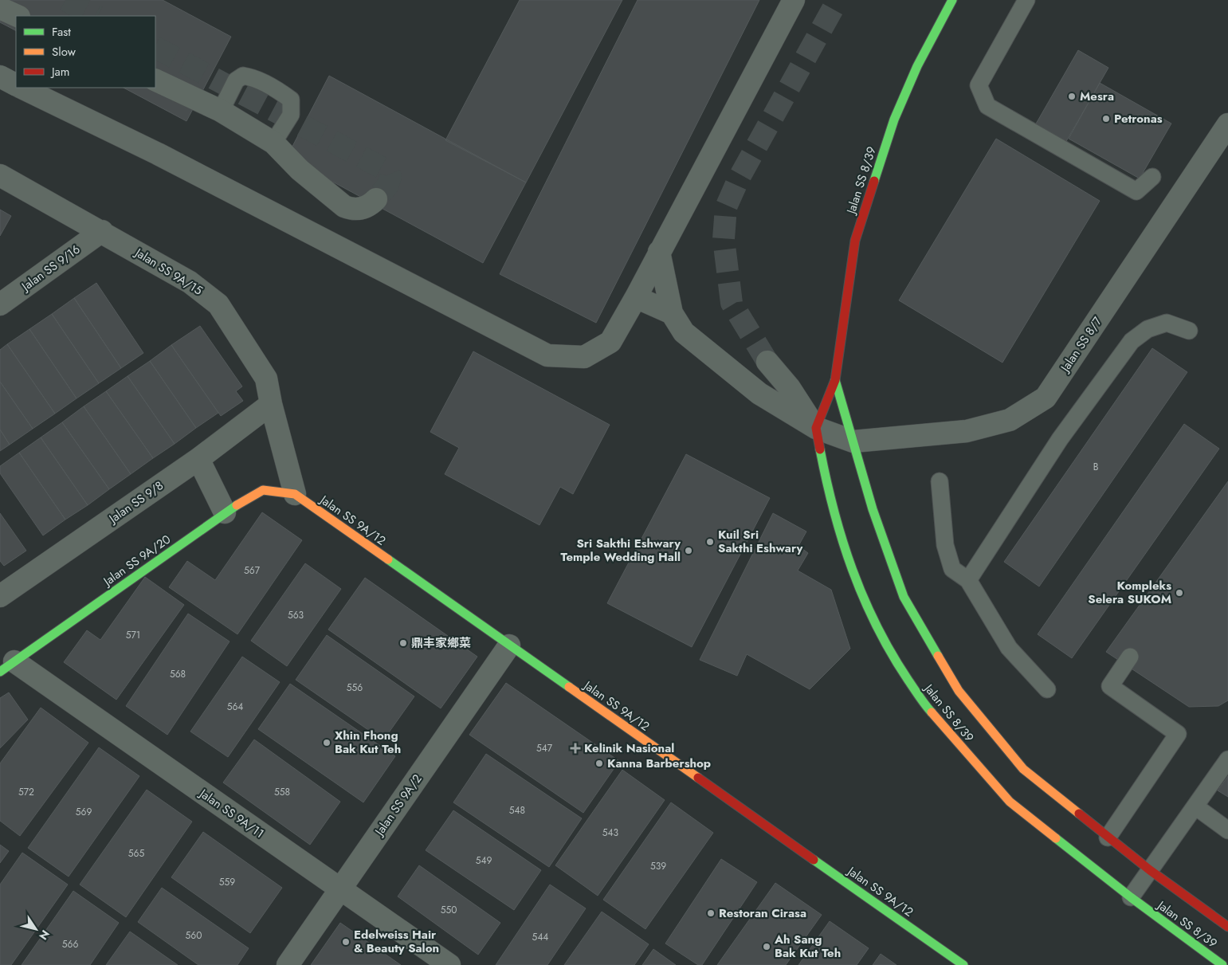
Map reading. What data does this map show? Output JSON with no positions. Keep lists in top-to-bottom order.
{
  "streets": {
    "street": [
      "Jalan SS 8/39",
      "Jalan SS 9/16",
      "Jalan SS 9A/15",
      "Jalan SS 8/7",
      "Jalan SS 9/8",
      "Jalan SS 9A/12",
      "Jalan SS 9A/20",
      "Jalan SS 9A/2",
      "Jalan SS 9A/11"
    ]
  },
  "crossings": [
    ["Jalan SS 8/39", "Jalan SS 8/7"],
    ["Jalan SS 9/16", "Jalan SS 9A/15"],
    ["Jalan SS 9A/15", "Jalan SS 9/8"],
    ["Jalan SS 9A/15", "Jalan SS 9A/12"],
    ["Jalan SS 9A/15", "Jalan SS 9A/20"],
    ["Jalan SS 9A/12", "Jalan SS 9A/20"],
    ["Jalan SS 9A/12", "Jalan SS 9A/2"],
    ["Jalan SS 9A/20", "Jalan SS 9A/11"],
    ["Jalan SS 9A/2", "Jalan SS 9A/11"]
  ],
  "places": {
    "other": [
      "Mesra",
      "Petronas",
      "Kuil Sri Sakthi Eshwary",
      "Sri Sakthi Eshwary Temple Wedding Hall",
      "Kompleks Selera SUKOM",
      "鼎丰家鄉菜",
      "Xhin Fhong Bak Kut Teh",
      "Kanna Barbershop",
      "Restoran Cirasa",
      "Edelweiss Hair & Beauty Salon",
      "Ah Sang Bak Kut Teh"
    ],
    "health": ["Kelinik Nasional"]
  },
  "house_numbers": [
    "B",
    "567",
    "563",
    "571",
    "568",
    "556",
    "564",
    "547",
    "572",
    "558",
    "548",
    "569",
    "543",
    "565",
    "549",
    "539",
    "559",
    "550",
    "560",
    "544",
    "566"
  ],
  "legend": ["Fast", "Slow", "Jam"],
  "north": "bottom right"
}
